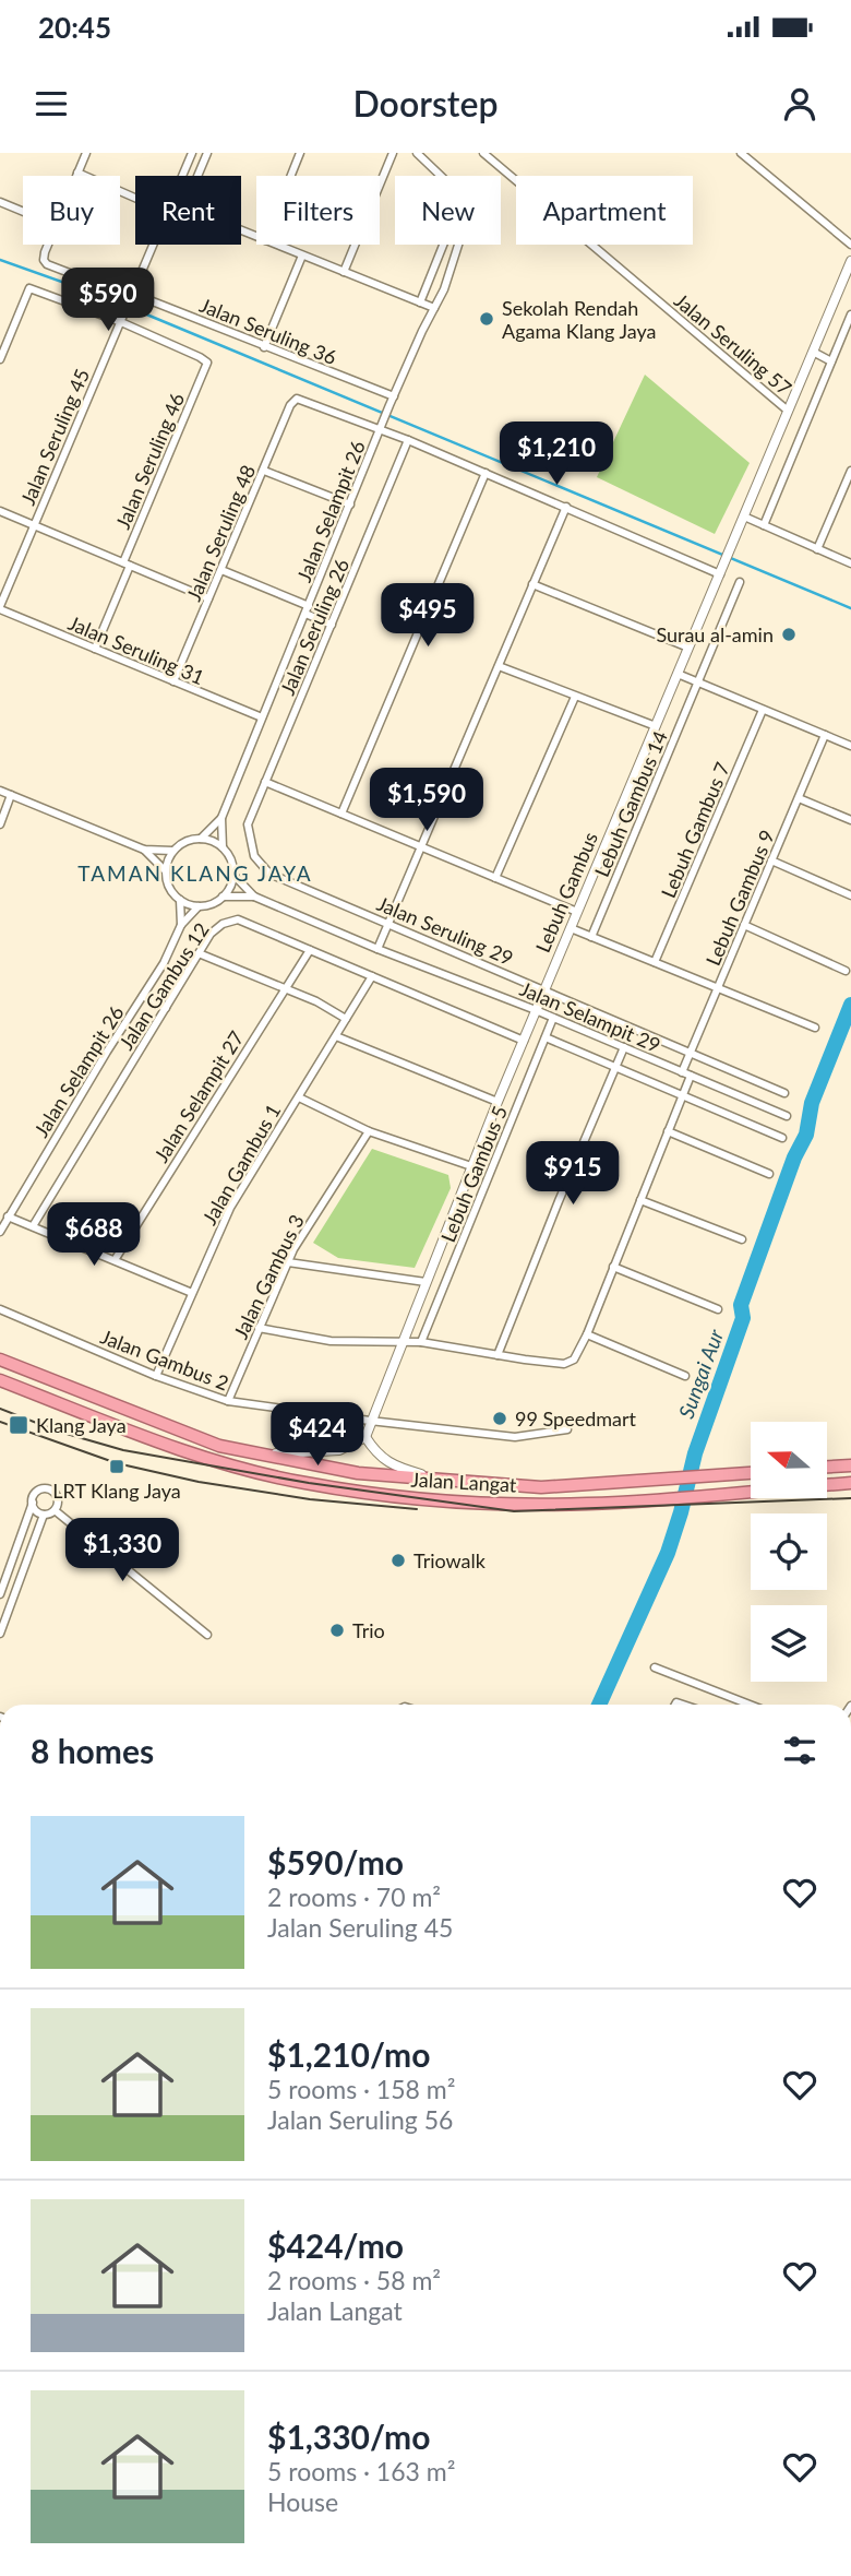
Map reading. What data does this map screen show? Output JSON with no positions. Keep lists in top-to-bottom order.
{
  "streets": {
    "highway": ["Jalan Langat"],
    "street": [
      "Jalan Seruling 36",
      "Jalan Seruling 57",
      "Jalan Seruling 45",
      "Jalan Seruling 46",
      "Jalan Selampit 26",
      "Jalan Seruling 48",
      "Jalan Seruling 26",
      "Jalan Seruling 31",
      "Lebuh Gambus 14",
      "Lebuh Gambus 7",
      "Lebuh Gambus",
      "Lebuh Gambus 9",
      "Jalan Seruling 29",
      "Jalan Gambus 12",
      "Jalan Selampit 29",
      "Jalan Selampit 27",
      "Jalan Gambus 1",
      "Lebuh Gambus 5",
      "Jalan Gambus 3",
      "Jalan Gambus 2"
    ]
  },
  "crossings": [
    ["Jalan Seruling 36", "Jalan Seruling 45"],
    ["Jalan Seruling 36", "Jalan Selampit 26"],
    ["Jalan Seruling 57", "Lebuh Gambus"],
    ["Jalan Seruling 45", "Jalan Seruling 46"],
    ["Jalan Seruling 45", "Jalan Seruling 31"],
    ["Jalan Seruling 46", "Jalan Seruling 31"],
    ["Jalan Selampit 26", "Jalan Seruling 48"],
    ["Jalan Selampit 26", "Jalan Seruling 31"],
    ["Jalan Selampit 26", "Jalan Selampit 29"],
    ["Jalan Seruling 48", "Jalan Seruling 31"],
    ["Jalan Seruling 26", "Jalan Seruling 29"],
    ["Lebuh Gambus", "Jalan Seruling 29"],
    ["Lebuh Gambus", "Jalan Gambus 12"],
    ["Lebuh Gambus", "Jalan Selampit 29"],
    ["Lebuh Gambus", "Jalan Gambus 2"],
    ["Lebuh Gambus 9", "Jalan Seruling 29"],
    ["Lebuh Gambus 9", "Jalan Selampit 29"],
    ["Jalan Gambus 12", "Jalan Selampit 27"],
    ["Jalan Gambus 12", "Jalan Gambus 1"],
    ["Jalan Selampit 29", "Lebuh Gambus 5"],
    ["Jalan Gambus 1", "Jalan Gambus 2"],
    ["Jalan Gambus 3", "Jalan Gambus 2"]
  ],
  "districts": ["TAMAN KLANG JAYA"],
  "water": ["Sungai Aur"],
  "places": {
    "other": [
      "Sekolah Rendah Agama Klang Jaya",
      "Surau al-amin",
      "99 Speedmart",
      "Triowalk",
      "Trio"
    ],
    "transit": ["Klang Jaya", "LRT Klang Jaya"]
  },
  "north": "left",
  "page": {
    "status": "20:45",
    "header": "Doorstep",
    "chip": [
      "Buy",
      "Rent",
      "Filters",
      "New",
      "Apartment"
    ],
    "price": [
      "$590",
      "$1,210",
      "$495",
      "$1,590",
      "$915",
      "$688",
      "$424",
      "$1,330"
    ],
    "heading": "8 homes",
    "list": [
      {
        "name": "$590/mo",
        "note": "2 rooms · 70 m² · Jalan Seruling 45"
      },
      {
        "name": "$1,210/mo",
        "note": "5 rooms · 158 m² · Jalan Seruling 56"
      },
      {
        "name": "$424/mo",
        "note": "2 rooms · 58 m² · Jalan Langat"
      },
      {
        "name": "$1,330/mo",
        "note": "5 rooms · 163 m² · House"
      }
    ]
  }
}
